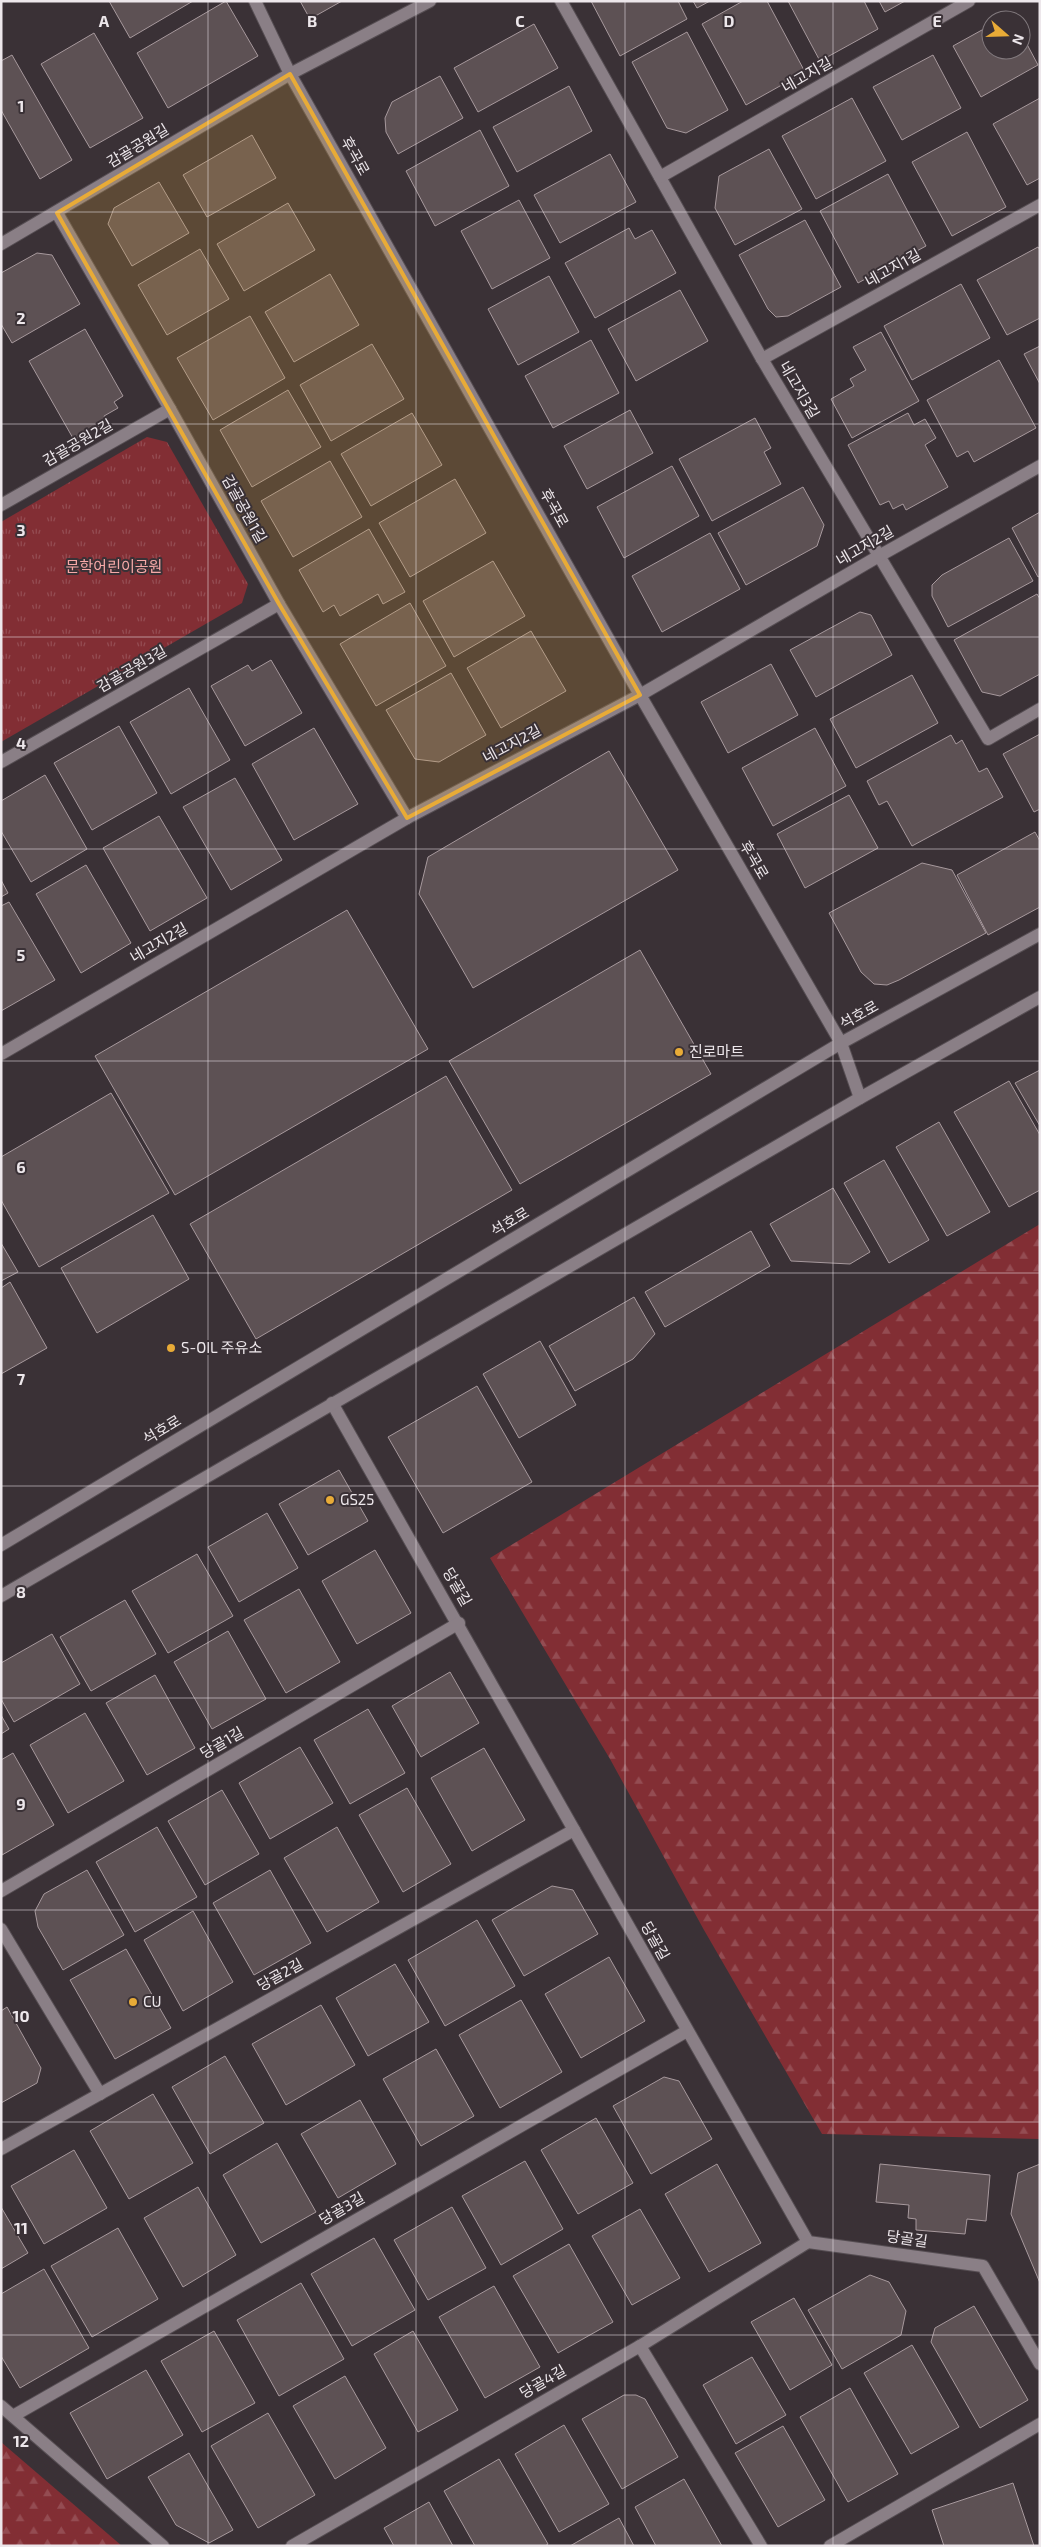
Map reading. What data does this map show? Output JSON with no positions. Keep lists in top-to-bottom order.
{
  "streets": {
    "street": [
      "네고지길",
      "감골공원길",
      "후곡로",
      "네고지1길",
      "네고지3길",
      "감골공원2길",
      "감골공원1길",
      "네고지2길",
      "감골공원3길",
      "석호로",
      "당골길",
      "당골1길",
      "당골2길",
      "당골3길",
      "당골4길"
    ]
  },
  "crossings": [
    ["네고지길", "네고지3길"],
    ["감골공원길", "후곡로"],
    ["감골공원길", "감골공원1길"],
    ["후곡로", "네고지2길"],
    ["후곡로", "석호로"],
    ["네고지1길", "네고지3길"],
    ["네고지3길", "네고지2길"],
    ["감골공원2길", "감골공원1길"],
    ["감골공원1길", "네고지2길"],
    ["감골공원1길", "감골공원3길"],
    ["당골길", "당골1길"],
    ["당골길", "당골2길"],
    ["당골길", "당골3길"],
    ["당골길", "당골4길"]
  ],
  "parks": ["문학어린이공원"],
  "places": [
    "진로마트",
    "S-OIL 주유소",
    "GS25",
    "CU"
  ],
  "north": "right",
  "grid": {
    "columns": [
      "A",
      "B",
      "C",
      "D",
      "E"
    ],
    "rows": [
      "1",
      "2",
      "3",
      "4",
      "5",
      "6",
      "7",
      "8",
      "9",
      "10",
      "11",
      "12"
    ]
  }
}
